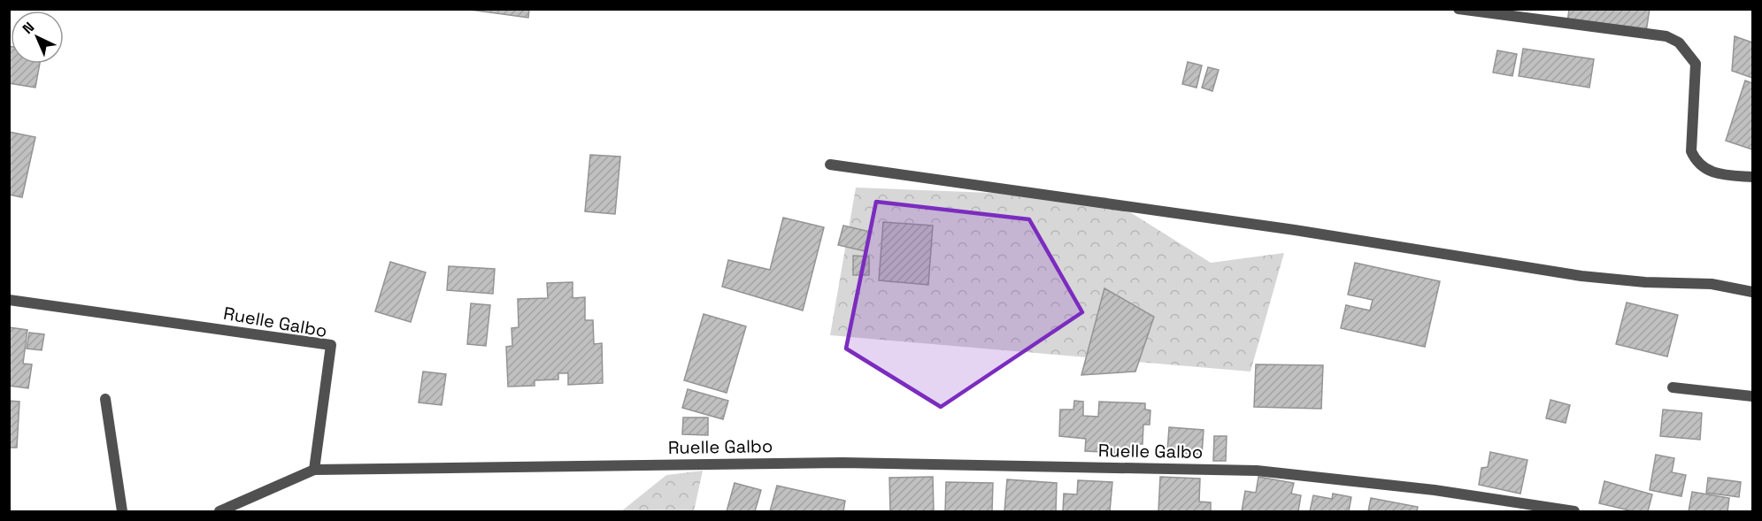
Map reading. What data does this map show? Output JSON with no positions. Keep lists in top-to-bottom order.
{
  "streets": {
    "street": ["Ruelle Galbo"]
  },
  "north": "top left"
}
